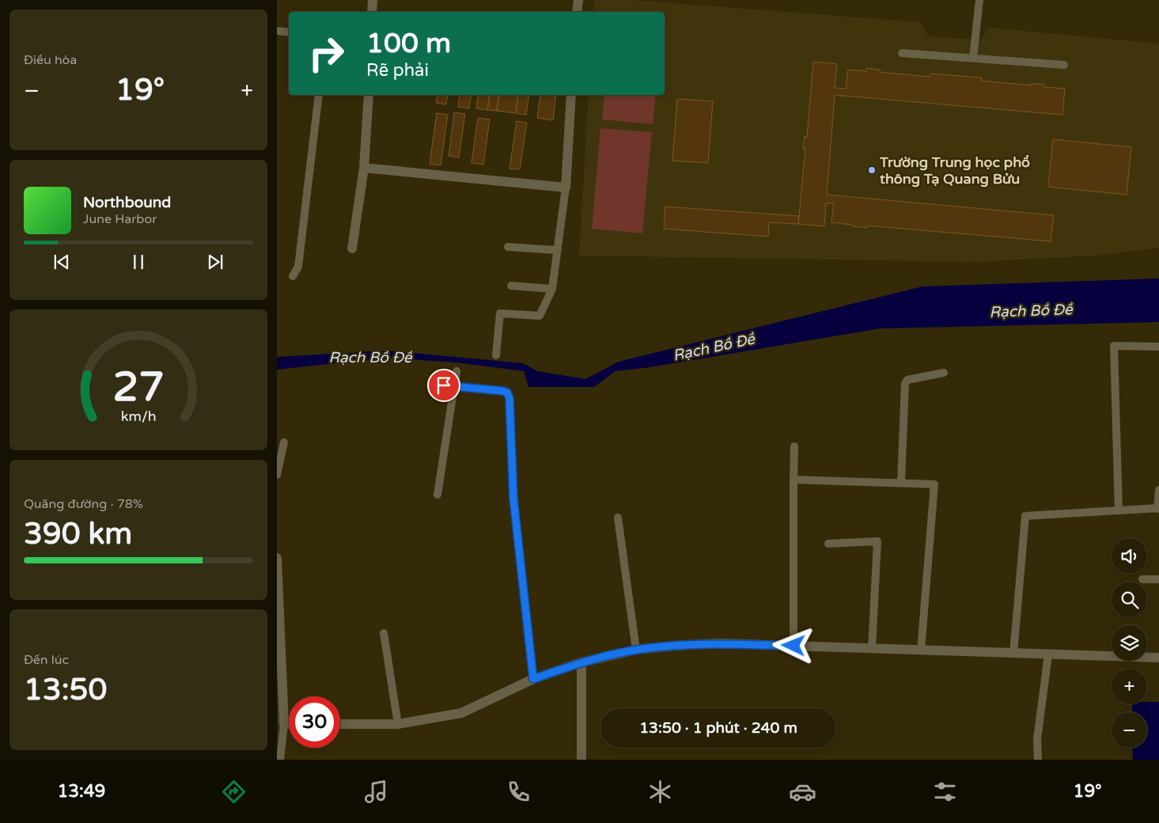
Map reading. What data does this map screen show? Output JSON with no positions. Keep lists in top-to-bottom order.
{
  "water": ["Rạch Bồ Đề"],
  "places": ["Trường Trung học phổ thông Tạ Quang Bửu"],
  "page": {
    "tile": [
      "Điều hòa",
      ["Quãng đường · 78%", "390 km"],
      ["Đến lúc", "13:50"]
    ],
    "turn": ["100 m", "Rẽ phải"],
    "heat": ["−", "19°", "+"],
    "song": ["Northbound", "June Harbor"],
    "map_buttons": ["+", "−"],
    "limit": "30",
    "trip": "13:50 · 1 phút · 240 m",
    "tabs": ["13:49", "19°"],
    "gauge": ["27", "km/h"]
  }
}
